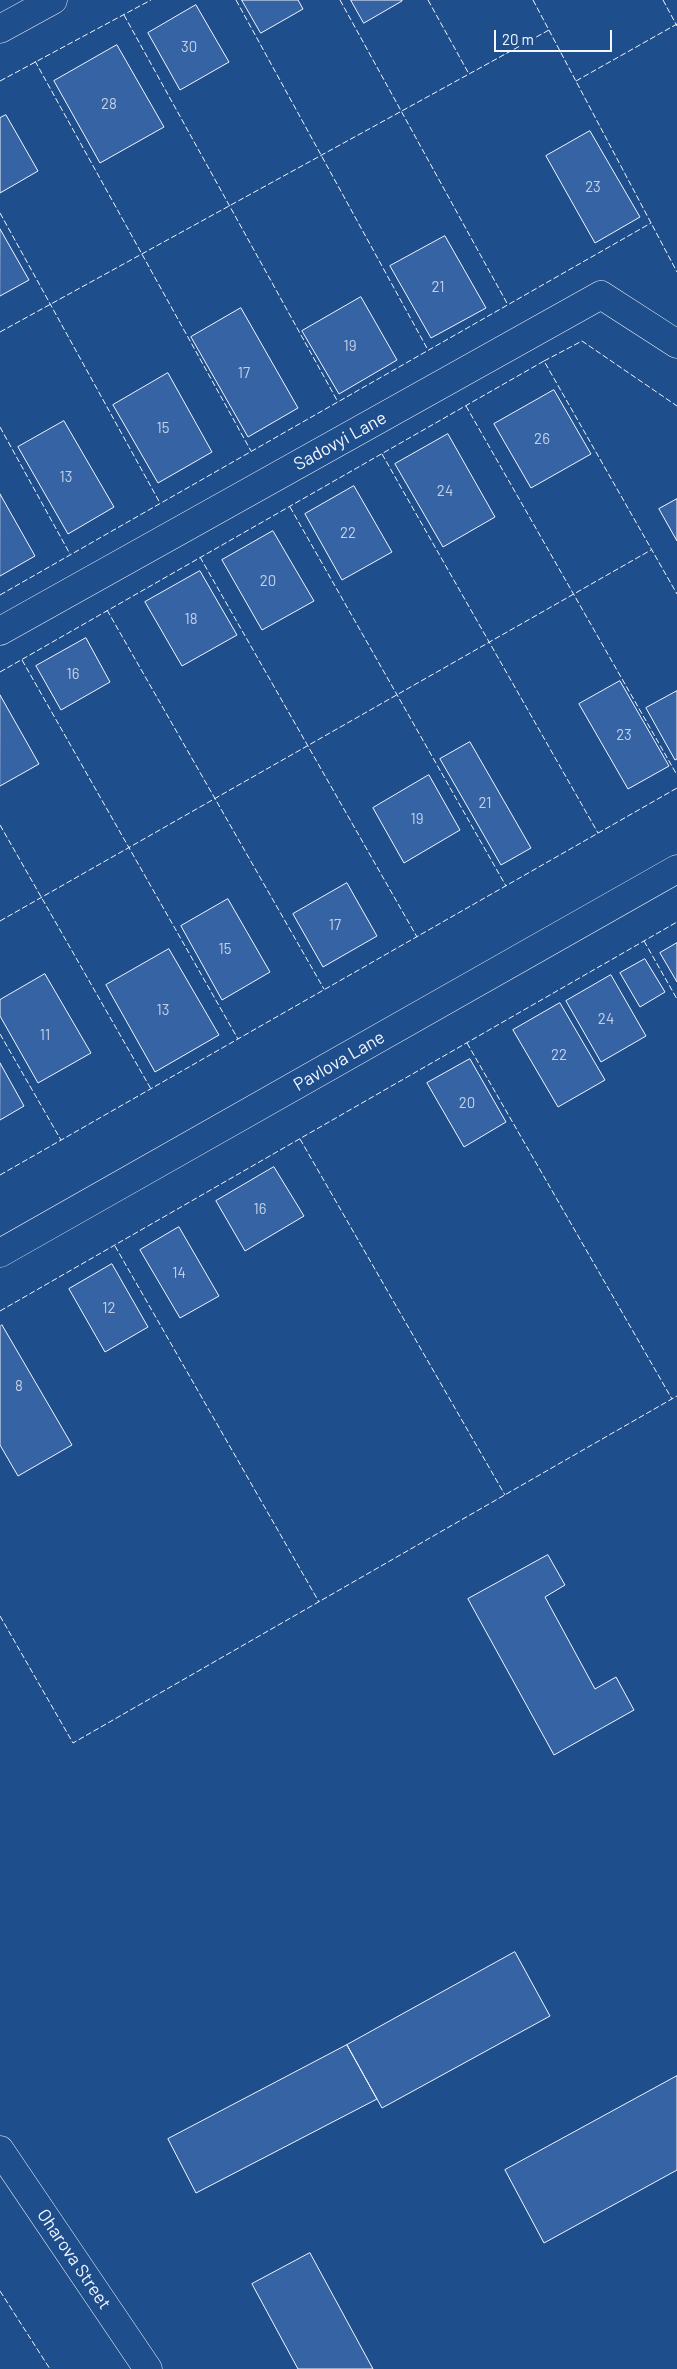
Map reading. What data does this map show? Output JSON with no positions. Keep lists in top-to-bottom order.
{
  "streets": {
    "street": ["Sadovyi Lane", "Pavlova Lane", "Oharova Street"]
  },
  "house_numbers": [
    "30",
    "28",
    "23",
    "21",
    "19",
    "17",
    "15",
    "26",
    "13",
    "24",
    "22",
    "20",
    "18",
    "16",
    "23",
    "21",
    "19",
    "17",
    "15",
    "13",
    "24",
    "11",
    "22",
    "20",
    "16",
    "14",
    "12",
    "8"
  ],
  "scale_bar": "20 m"
}
